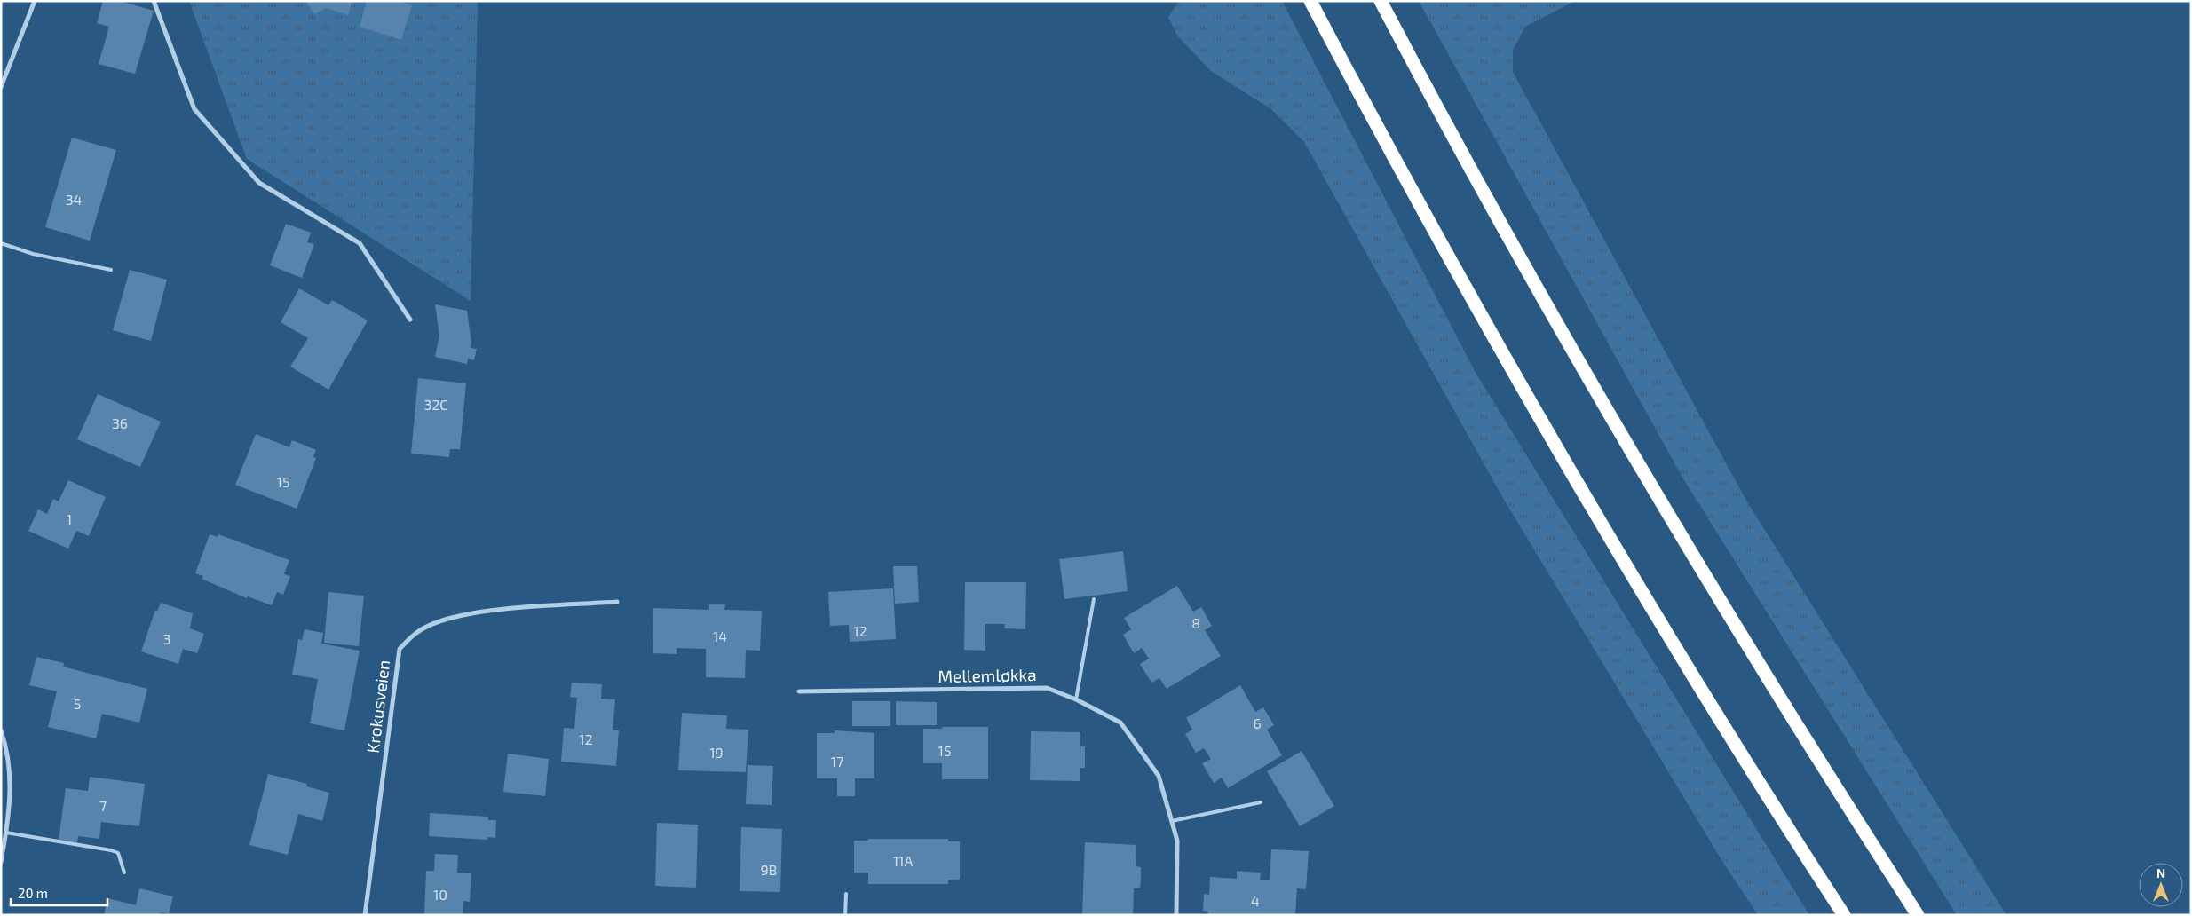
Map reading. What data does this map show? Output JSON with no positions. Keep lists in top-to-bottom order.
{
  "streets": {
    "street": ["Mellemløkka", "Krokusveien"]
  },
  "house_numbers": [
    "34",
    "32C",
    "36",
    "15",
    "1",
    "8",
    "12",
    "14",
    "3",
    "5",
    "6",
    "12",
    "15",
    "19",
    "17",
    "7",
    "11A",
    "9B",
    "10",
    "4"
  ],
  "scale_bar": "20 m",
  "north": "top"
}
